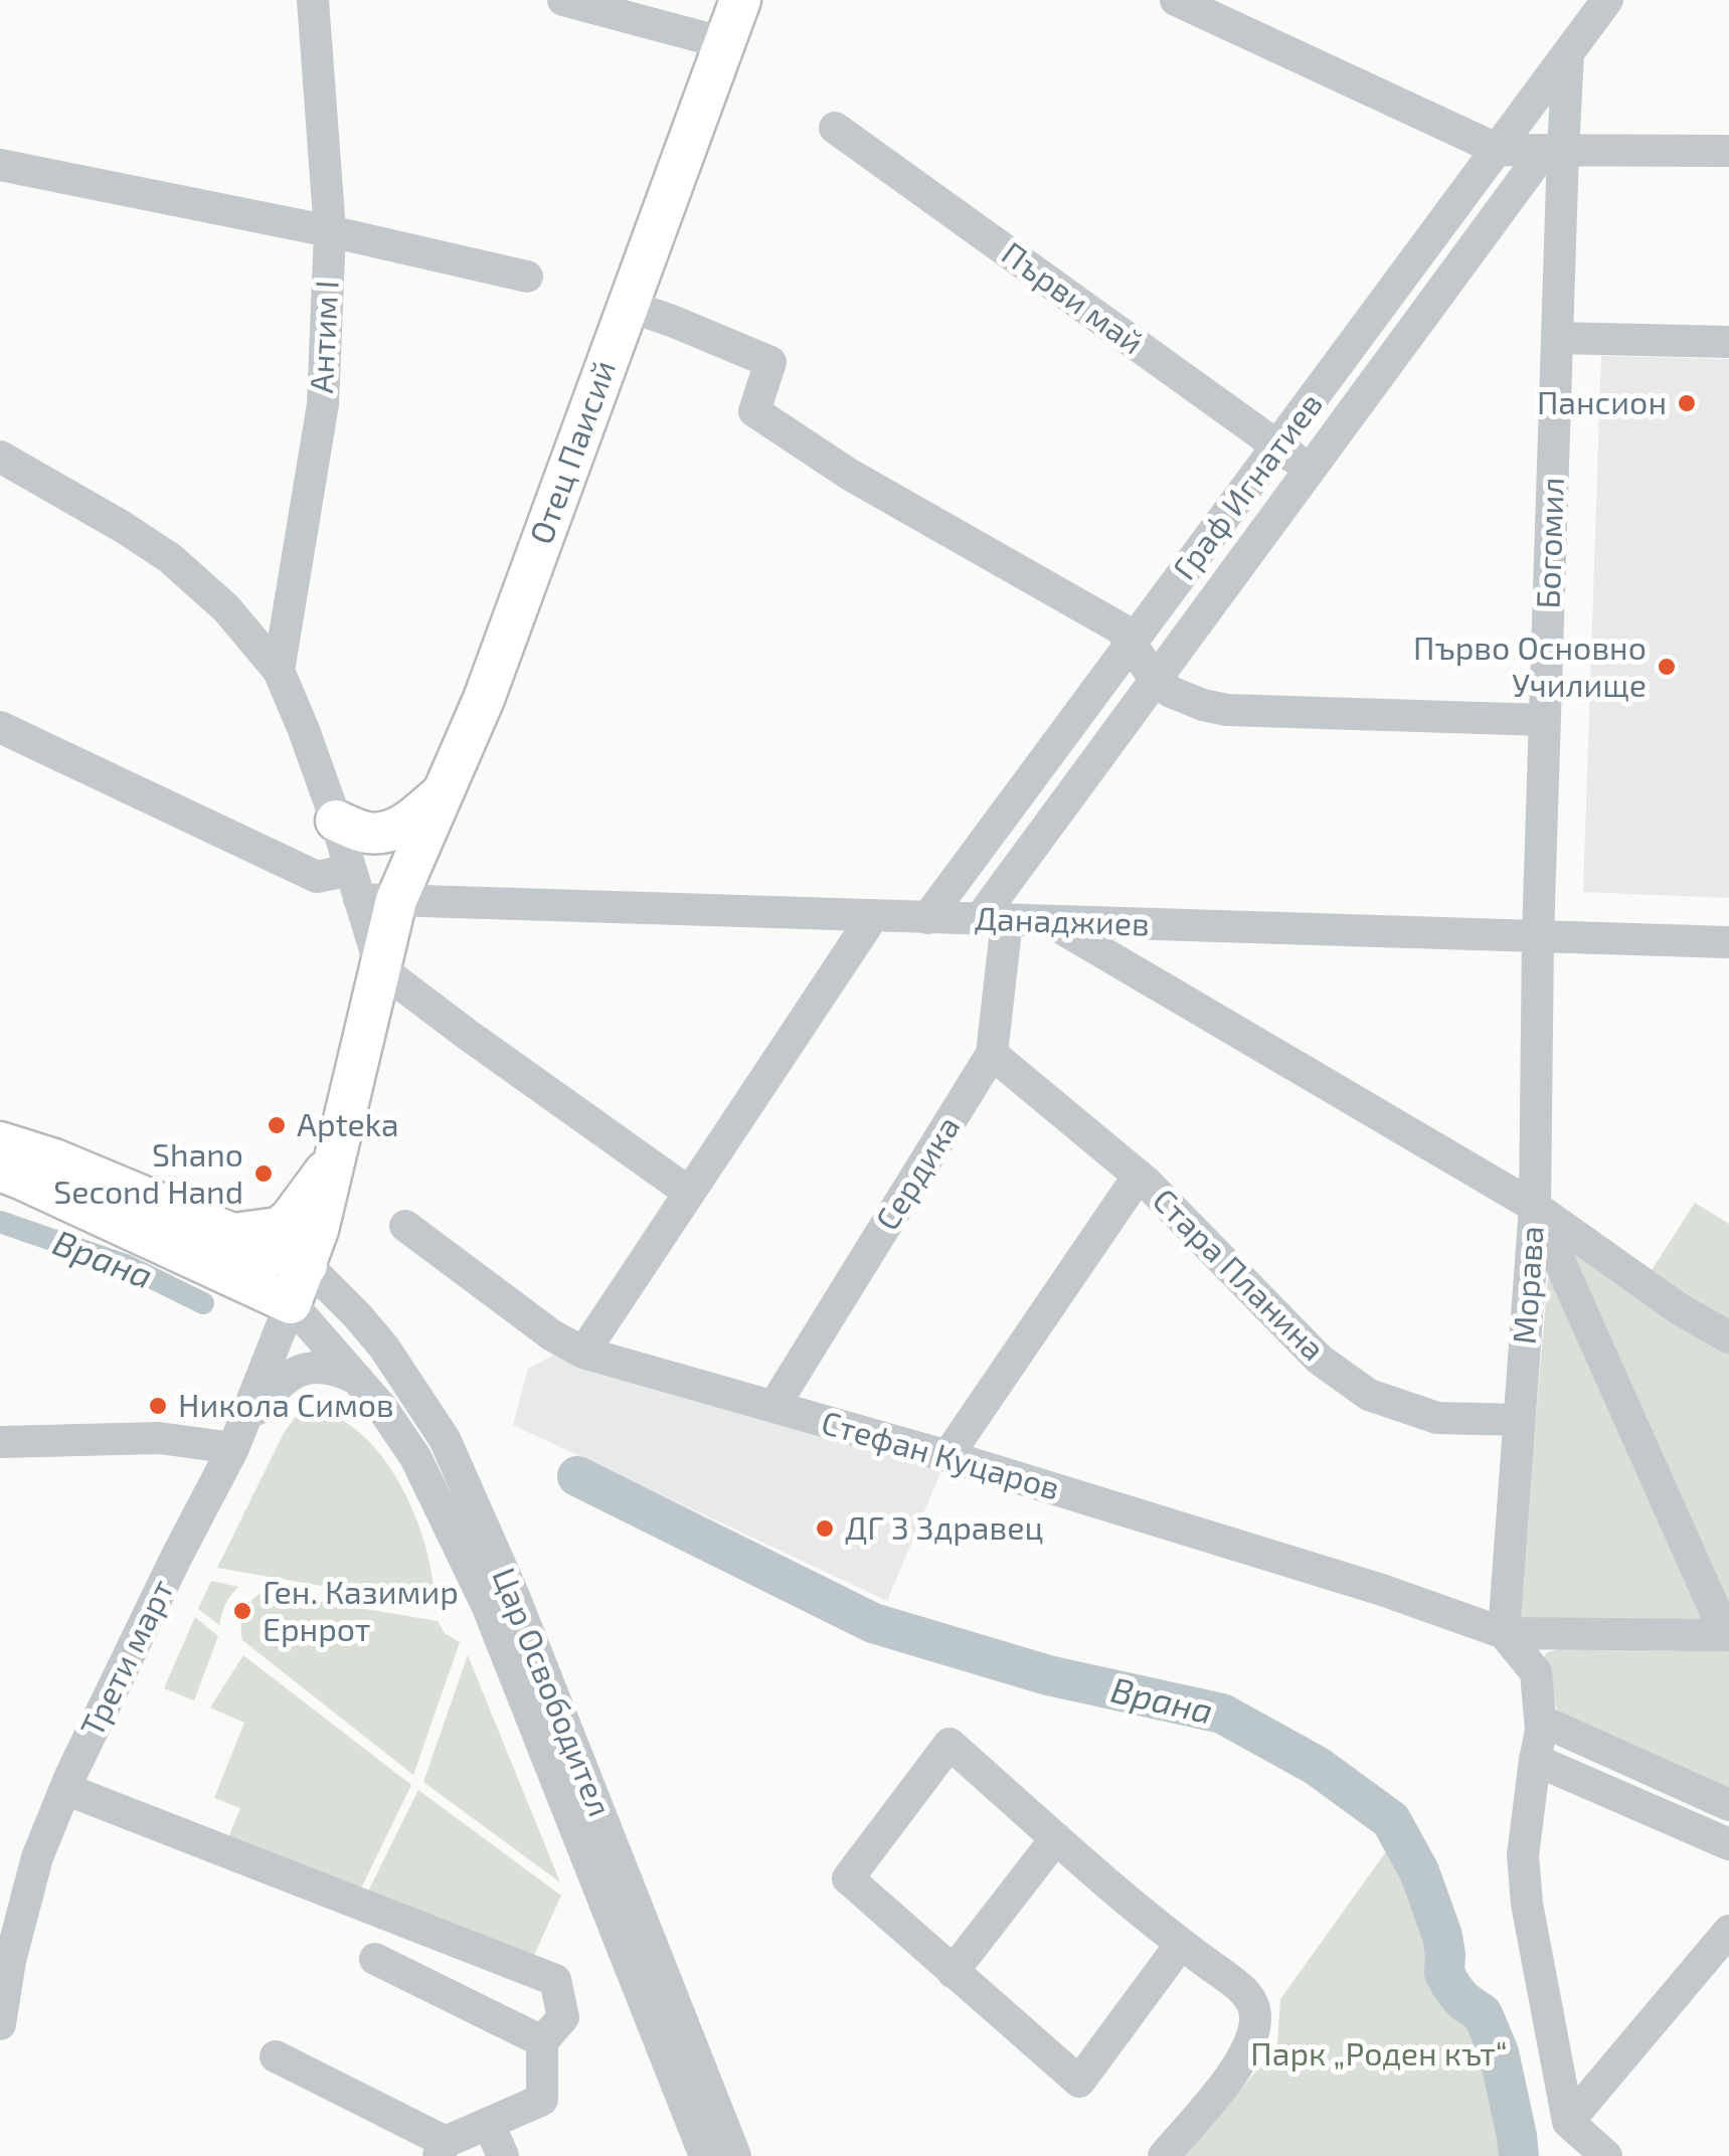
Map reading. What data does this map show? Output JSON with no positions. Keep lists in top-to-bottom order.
{
  "streets": {
    "main road": ["Отец Паисий"],
    "street": [
      "Първи май",
      "Антим I",
      "Граф Игнатиев",
      "Богомил",
      "Данаджиев",
      "Сердика",
      "Стара Планина",
      "Морава",
      "Стефан Куцаров",
      "Трети март",
      "Цар Освободител"
    ]
  },
  "crossings": [
    ["Първи май", "Граф Игнатиев"],
    ["Отец Паисий", "Данаджиев"],
    ["Отец Паисий", "Трети март"],
    ["Отец Паисий", "Цар Освободител"],
    ["Граф Игнатиев", "Богомил"],
    ["Граф Игнатиев", "Данаджиев"],
    ["Граф Игнатиев", "Сердика"],
    ["Богомил", "Данаджиев"],
    ["Богомил", "Морава"],
    ["Данаджиев", "Сердика"],
    ["Данаджиев", "Морава"],
    ["Сердика", "Стара Планина"],
    ["Сердика", "Стефан Куцаров"],
    ["Стара Планина", "Морава"],
    ["Морава", "Стефан Куцаров"],
    ["Трети март", "Цар Освободител"]
  ],
  "water": ["Врана"],
  "parks": ["Парк „Роден кът“"],
  "places": [
    "Пансион",
    "Първо Основно Училище",
    "Apteka",
    "Shano Second Hand",
    "Никола Симов",
    "ДГ 3 Здравец",
    "Ген. Казимир Ернрот"
  ]
}
